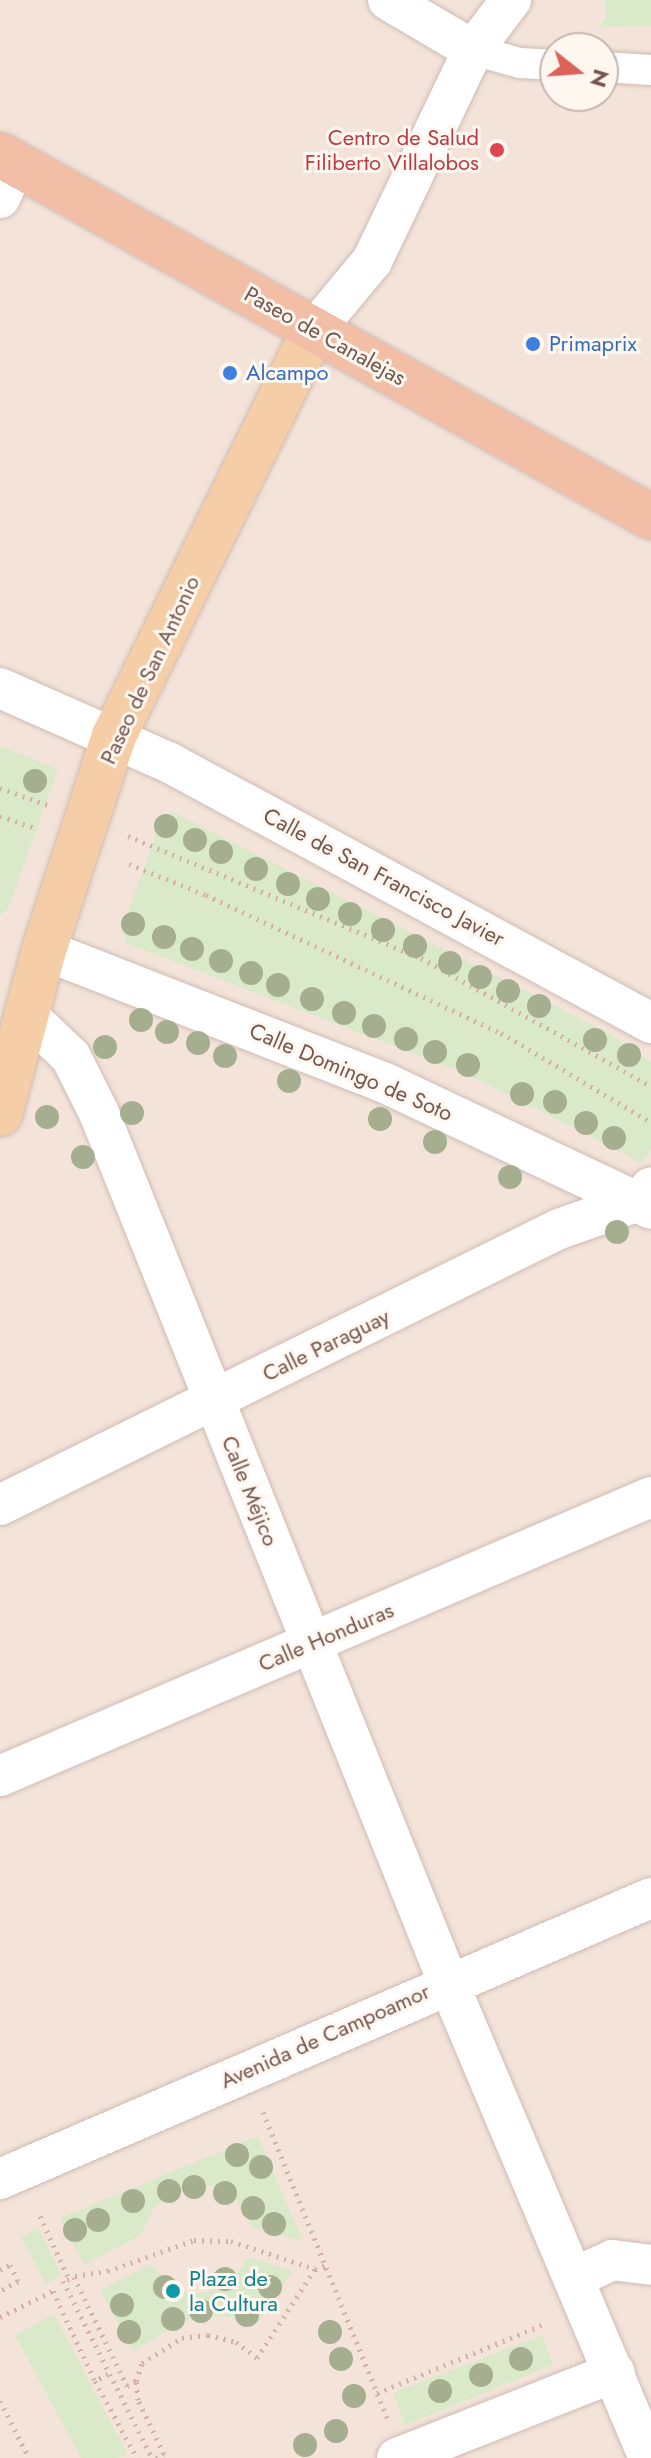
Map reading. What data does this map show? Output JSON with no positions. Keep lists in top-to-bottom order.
{
  "streets": {
    "highway": ["Paseo de Canalejas"],
    "main road": ["Paseo de San Antonio"],
    "street": [
      "Calle de San Francisco Javier",
      "Calle Domingo de Soto",
      "Calle Paraguay",
      "Calle Méjico",
      "Calle Honduras",
      "Avenida de Campoamor"
    ]
  },
  "crossings": [
    ["Paseo de Canalejas", "Paseo de San Antonio"],
    ["Paseo de San Antonio", "Calle de San Francisco Javier"],
    ["Paseo de San Antonio", "Calle Domingo de Soto"],
    ["Paseo de San Antonio", "Calle Méjico"],
    ["Calle Domingo de Soto", "Calle Paraguay"],
    ["Calle Paraguay", "Calle Méjico"],
    ["Calle Méjico", "Calle Honduras"],
    ["Calle Méjico", "Avenida de Campoamor"]
  ],
  "places": [
    "Centro de Salud Filiberto Villalobos",
    "Primaprix",
    "Alcampo",
    "Plaza de la Cultura"
  ],
  "north": "right"
}
